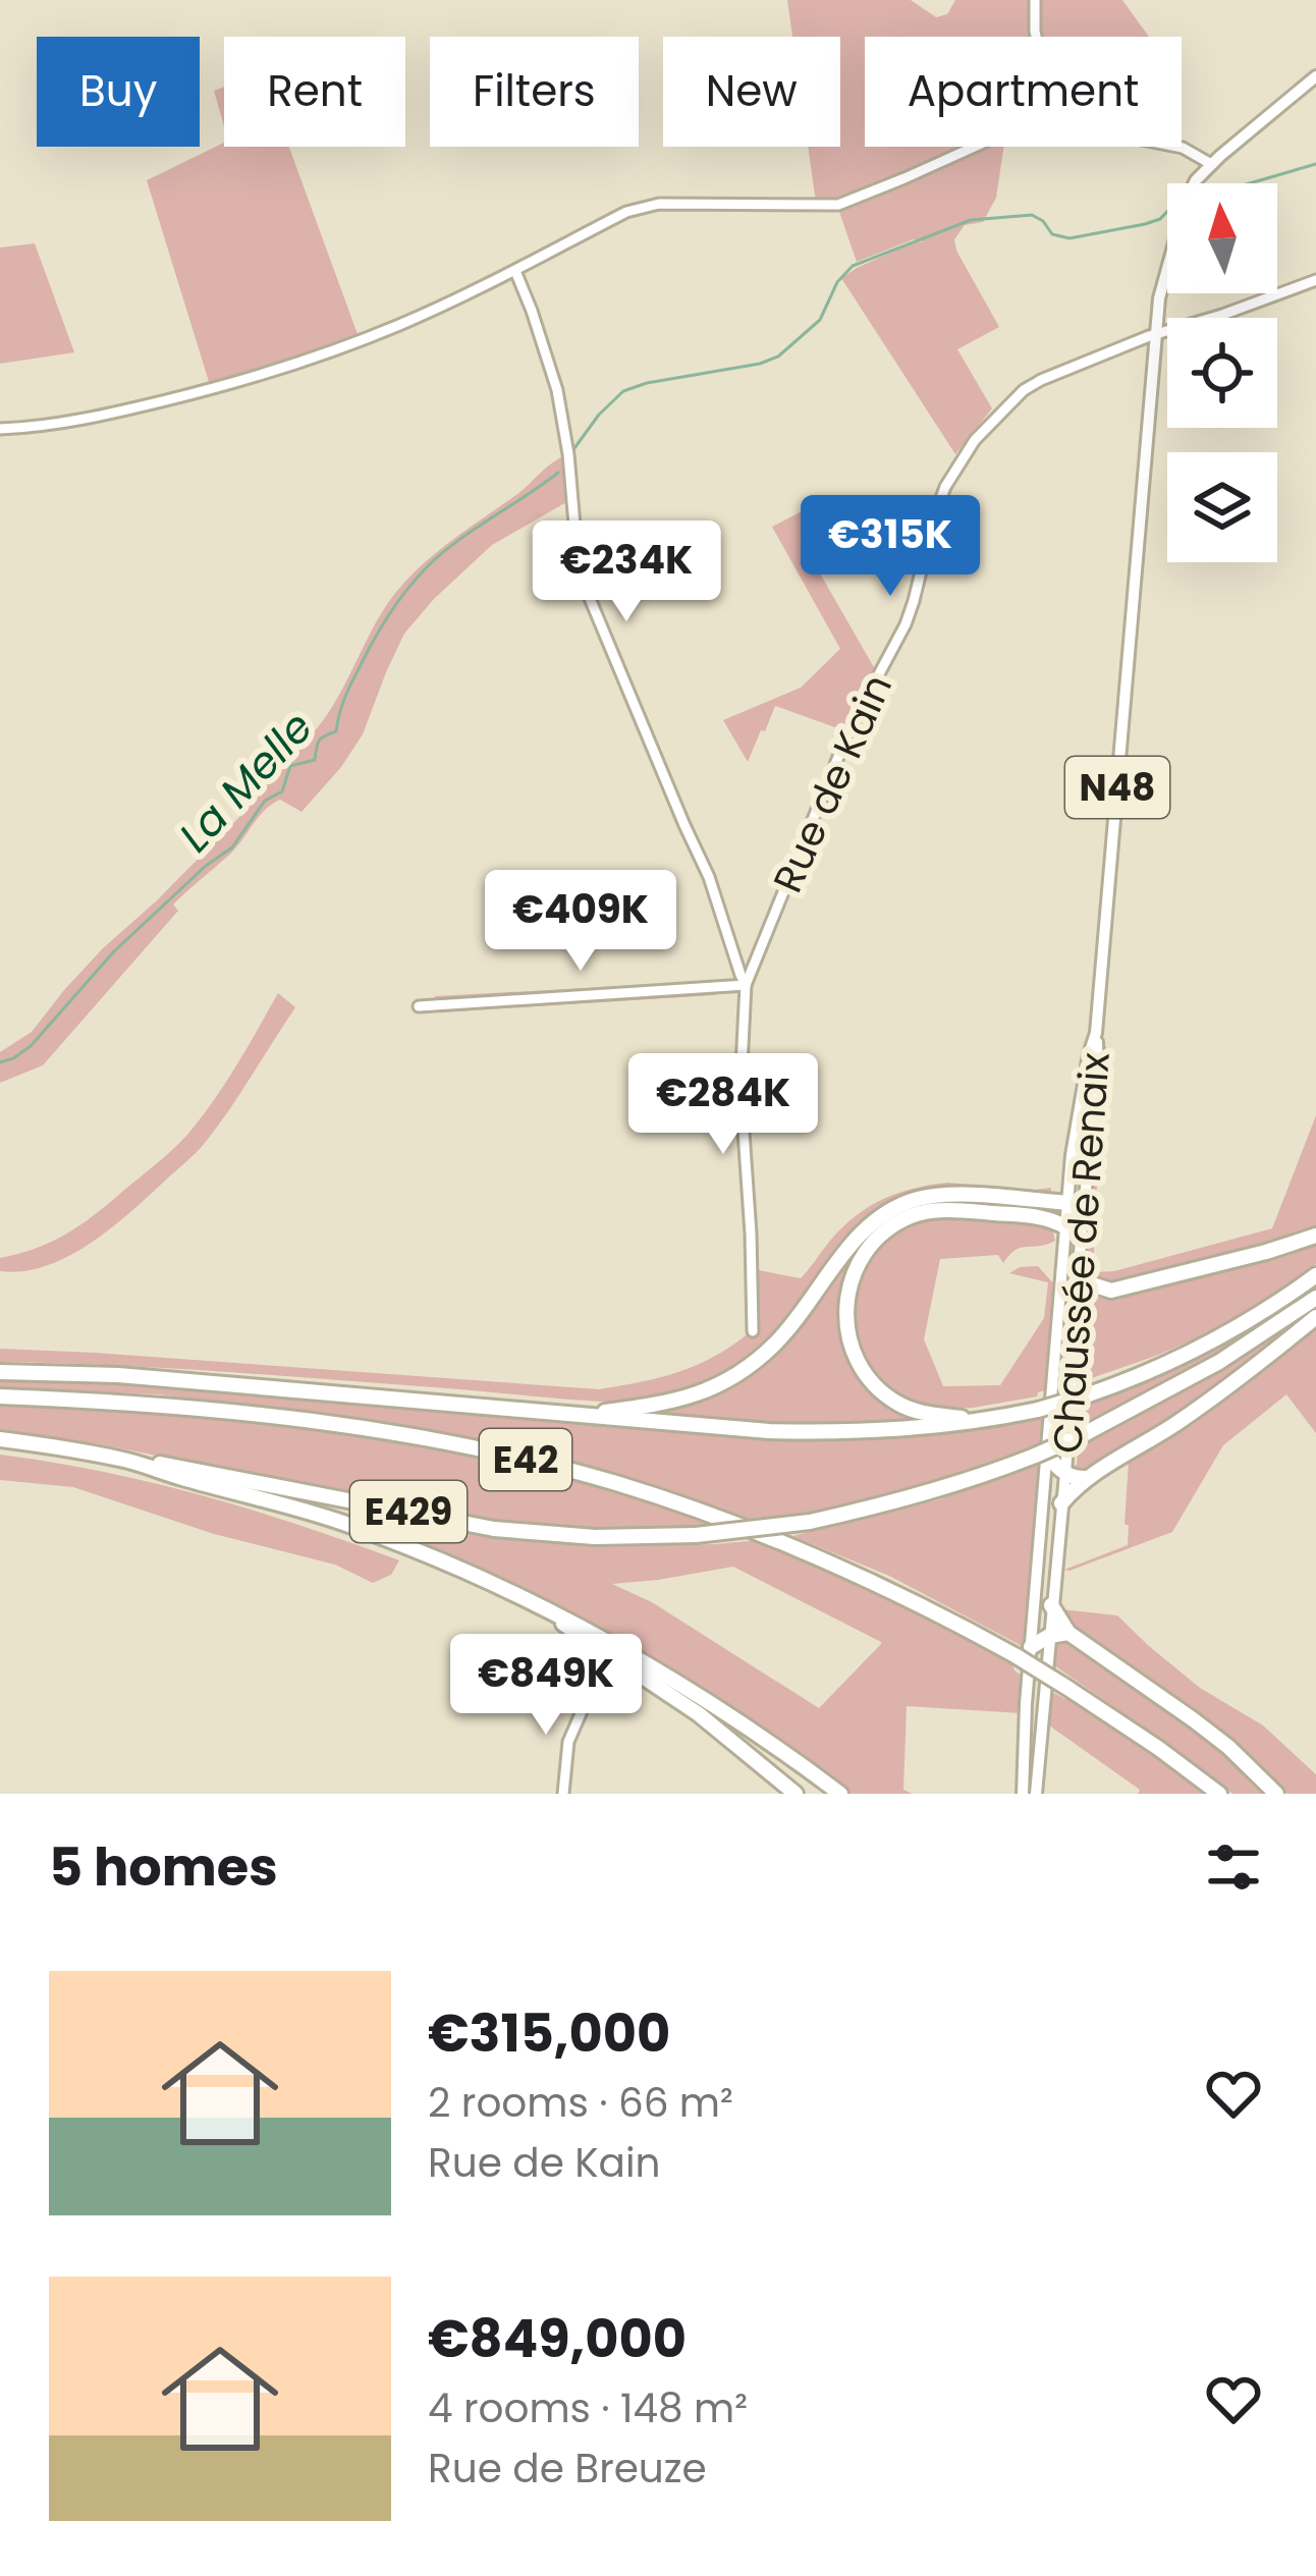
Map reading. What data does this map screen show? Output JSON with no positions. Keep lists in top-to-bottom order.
{
  "streets": {
    "highway": ["E42", "E429"],
    "main road": ["N48", "Chaussée de Renaix"],
    "street": ["Rue de Kain"]
  },
  "crossings": [
    ["Rue de Kain", "N48"],
    ["N48", "Chaussée de Renaix"],
    ["Chaussée de Renaix", "E429"]
  ],
  "water": ["La Melle"],
  "north": "top",
  "page": {
    "chip": [
      "Buy",
      "Rent",
      "Filters",
      "New",
      "Apartment"
    ],
    "price": [
      "€315K",
      "€234K",
      "€409K",
      "€284K",
      "€849K"
    ],
    "heading": "5 homes",
    "list": [
      {
        "name": "€315,000",
        "note": "2 rooms · 66 m² · Rue de Kain"
      },
      {
        "name": "€849,000",
        "note": "4 rooms · 148 m² · Rue de Breuze"
      }
    ]
  }
}
